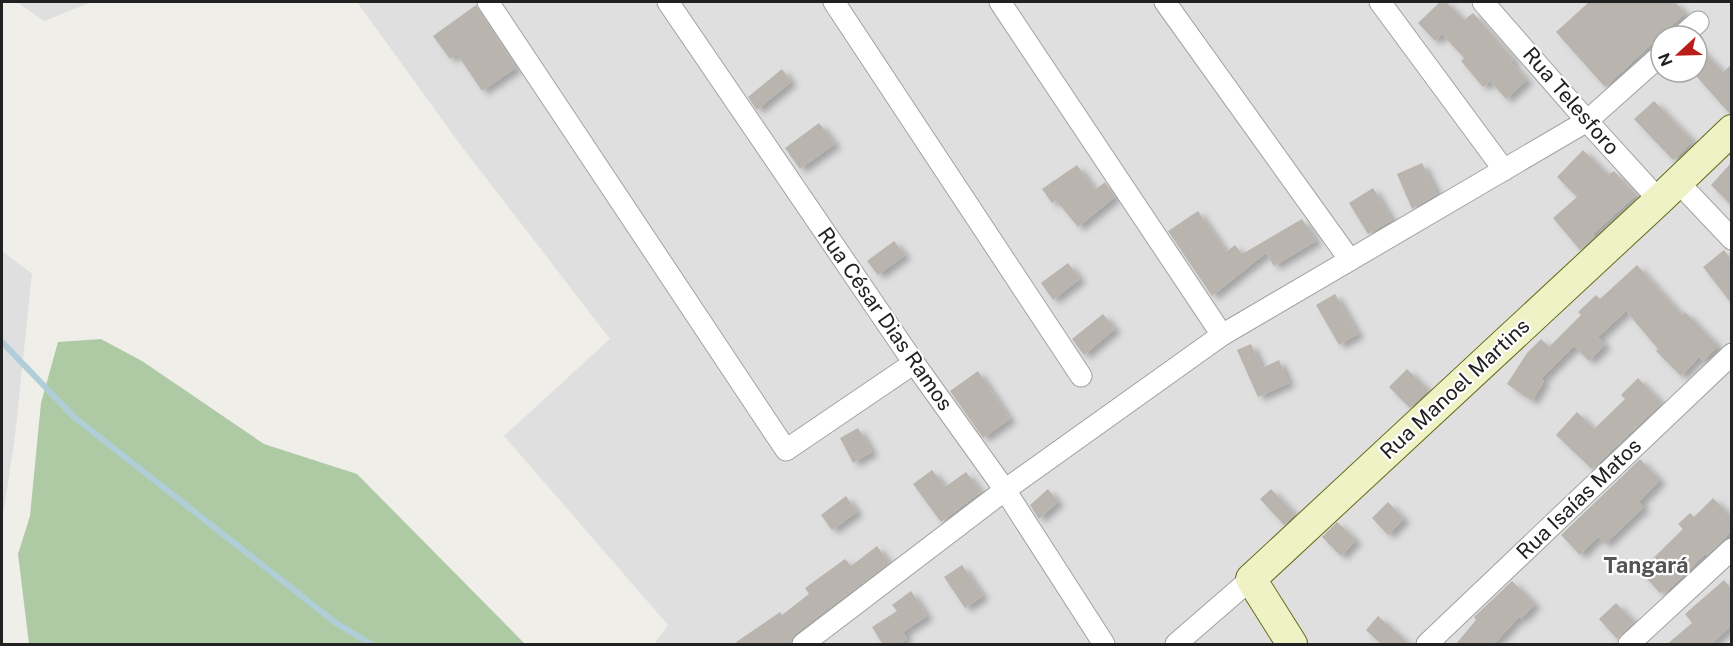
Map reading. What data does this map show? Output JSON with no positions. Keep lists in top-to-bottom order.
{
  "streets": {
    "street": [
      "Rua Telesforo",
      "Rua César Dias Ramos",
      "Rua Manoel Martins",
      "Rua Isaías Matos"
    ]
  },
  "crossings": [
    ["Rua Telesforo", "Rua Manoel Martins"]
  ],
  "districts": ["Tangará"],
  "north": "left"
}
